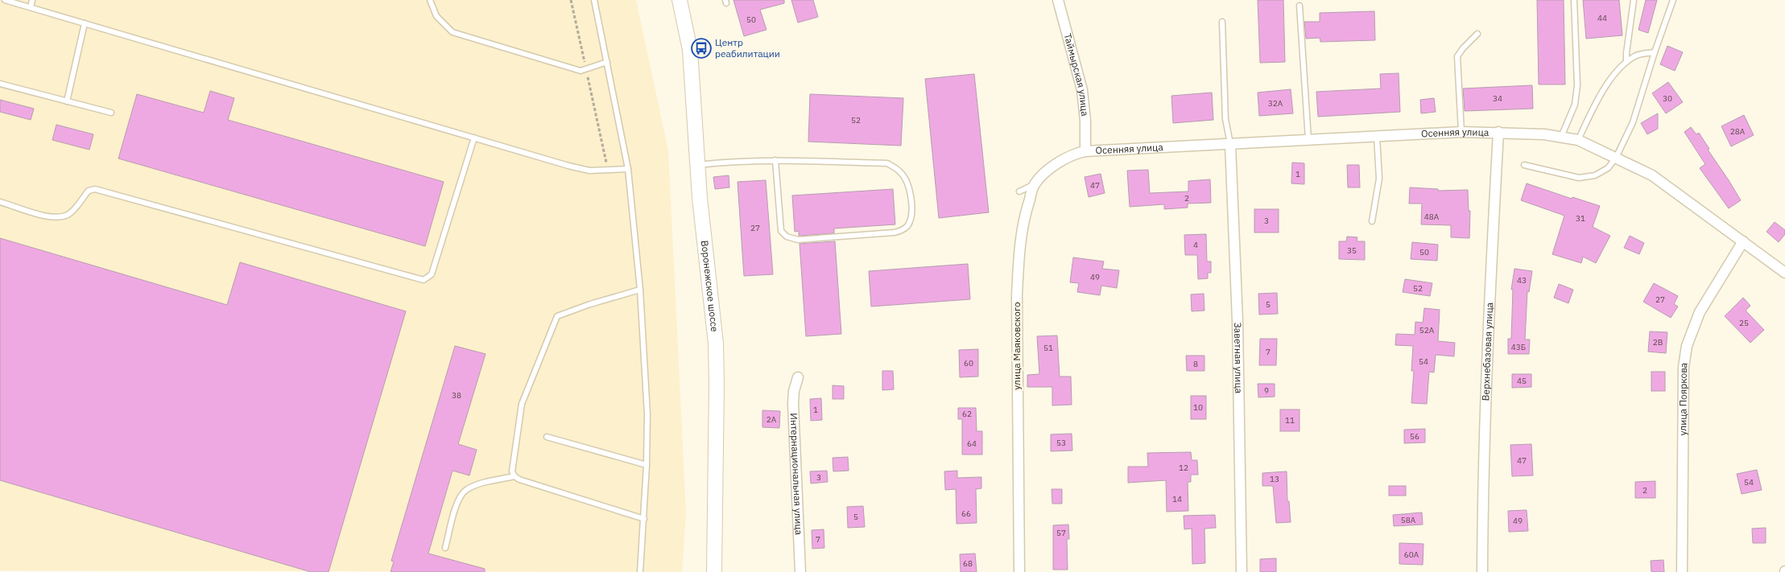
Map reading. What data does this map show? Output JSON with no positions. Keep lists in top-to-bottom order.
{
  "streets": {
    "main road": ["Воронежское шоссе"],
    "street": [
      "Таймырская улица",
      "Осенняя улица",
      "улица Маяковского",
      "Верхнебазовая улица",
      "Заветная улица",
      "улица Пояркова",
      "Интернациональная улица"
    ]
  },
  "crossings": [
    ["Таймырская улица", "Осенняя улица"],
    ["Таймырская улица", "улица Маяковского"],
    ["Осенняя улица", "улица Маяковского"],
    ["Осенняя улица", "Верхнебазовая улица"],
    ["Осенняя улица", "Заветная улица"],
    ["Осенняя улица", "улица Пояркова"]
  ],
  "places": {
    "bus stop": ["Центр реабилитации"]
  },
  "house_numbers": [
    "44",
    "50",
    "34",
    "30",
    "32А",
    "52",
    "28А",
    "1",
    "47",
    "2",
    "48А",
    "31",
    "3",
    "27",
    "4",
    "35",
    "50",
    "49",
    "43",
    "52",
    "27",
    "5",
    "25",
    "52А",
    "2В",
    "43Б",
    "51",
    "7",
    "54",
    "60",
    "8",
    "45",
    "9",
    "38",
    "10",
    "1",
    "62",
    "2А",
    "11",
    "56",
    "53",
    "64",
    "47",
    "12",
    "3",
    "13",
    "54",
    "2",
    "14",
    "66",
    "5",
    "58А",
    "49",
    "57",
    "7",
    "60А",
    "68"
  ]
}
